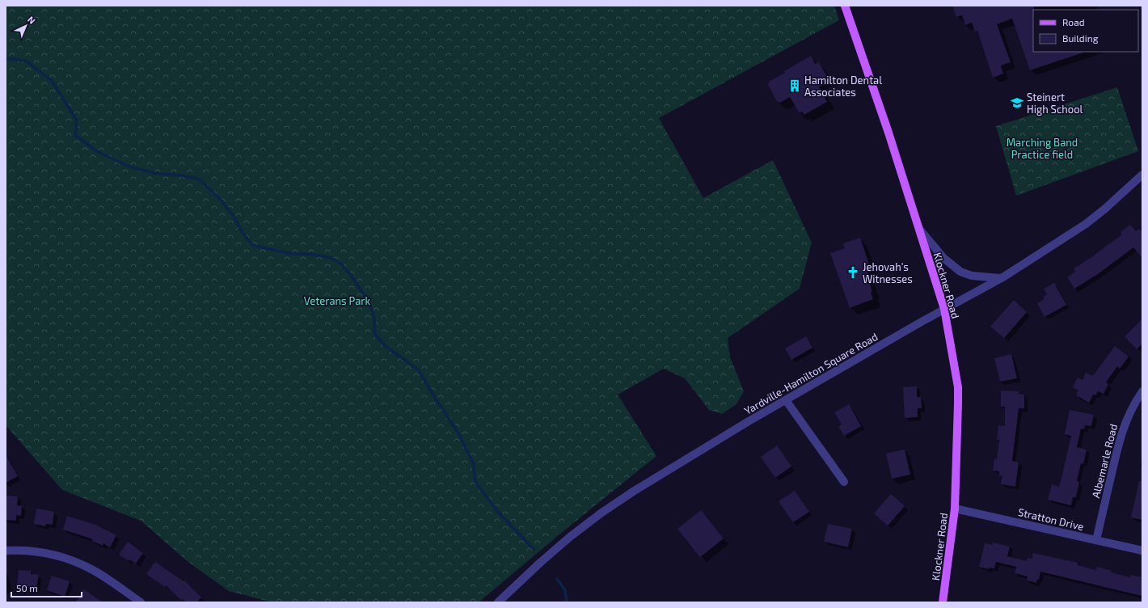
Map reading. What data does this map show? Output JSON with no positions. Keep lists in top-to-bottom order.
{
  "streets": {
    "main road": ["Klockner Road"],
    "street": ["Yardville-Hamilton Square Road", "Albemarle Road", "Stratton Drive"]
  },
  "crossings": [
    ["Klockner Road", "Yardville-Hamilton Square Road"],
    ["Klockner Road", "Stratton Drive"],
    ["Albemarle Road", "Stratton Drive"]
  ],
  "parks": ["Marching Band Practice field", "Veterans Park"],
  "places": {
    "building": ["Hamilton Dental Associates"],
    "school or university": ["Steinert High School"],
    "church": ["Jehovah's Witnesses"]
  },
  "legend": ["Road", "Building"],
  "scale_bar": "50 m",
  "north": "top right"
}
